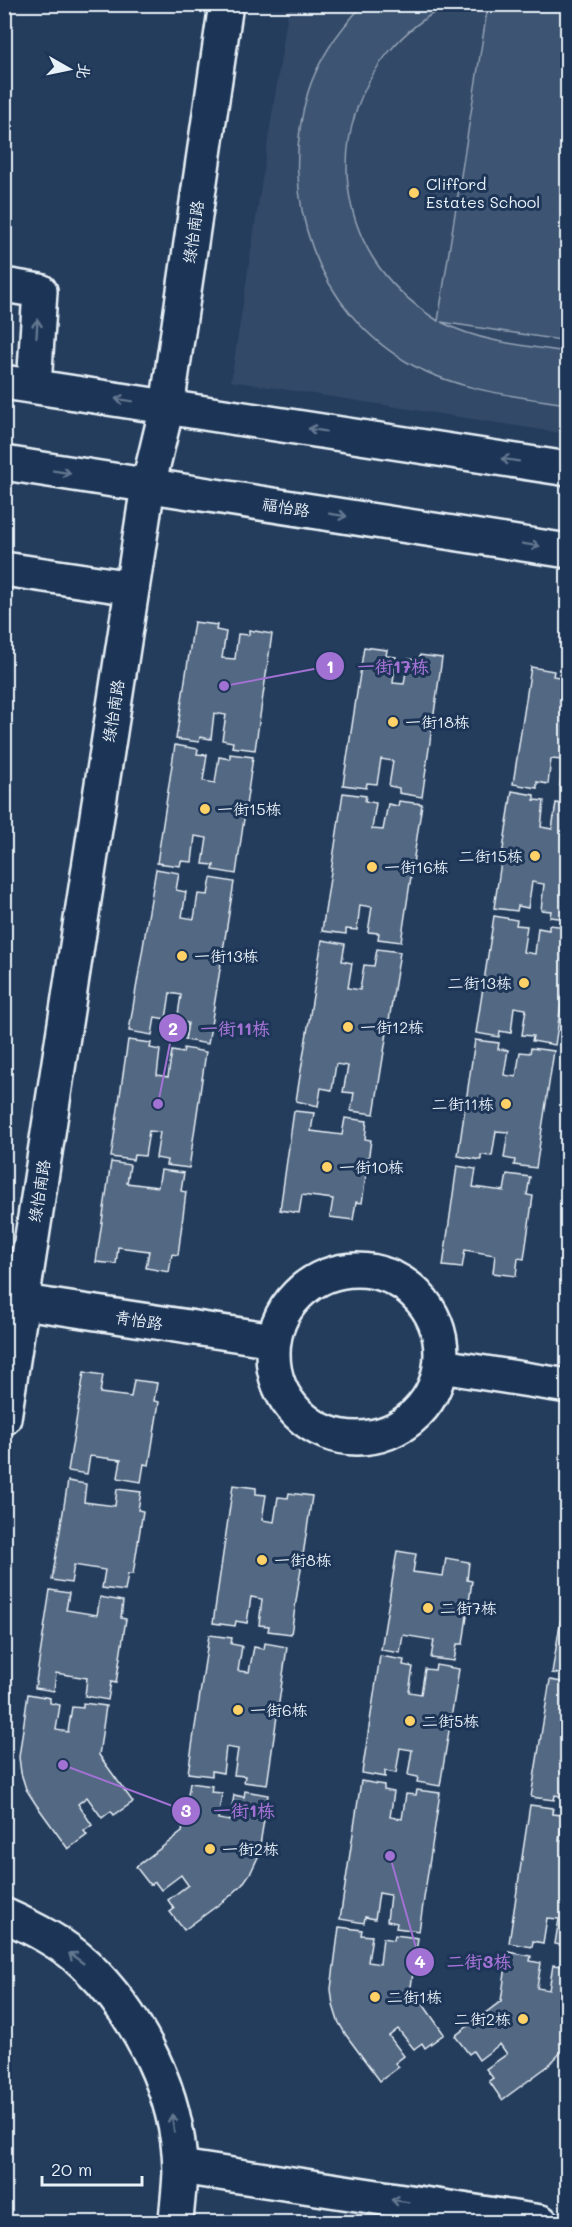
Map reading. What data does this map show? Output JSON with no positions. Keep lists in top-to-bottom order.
{
  "streets": {
    "street": ["绿怡南路", "福怡路", "青怡路"]
  },
  "crossings": [
    ["绿怡南路", "福怡路"],
    ["绿怡南路", "青怡路"]
  ],
  "places": [
    "Clifford Estates School",
    "一街17栋",
    "一街18栋",
    "一街15栋",
    "二街15栋",
    "一街16栋",
    "一街13栋",
    "二街13栋",
    "一街12栋",
    "一街11栋",
    "二街11栋",
    "一街10栋",
    "一街8栋",
    "二街7栋",
    "一街6栋",
    "二街5栋",
    "一街1栋",
    "一街2栋",
    "二街3栋",
    "二街1栋",
    "二街2栋"
  ],
  "scale_bar": "20 m",
  "north": "right"
}
